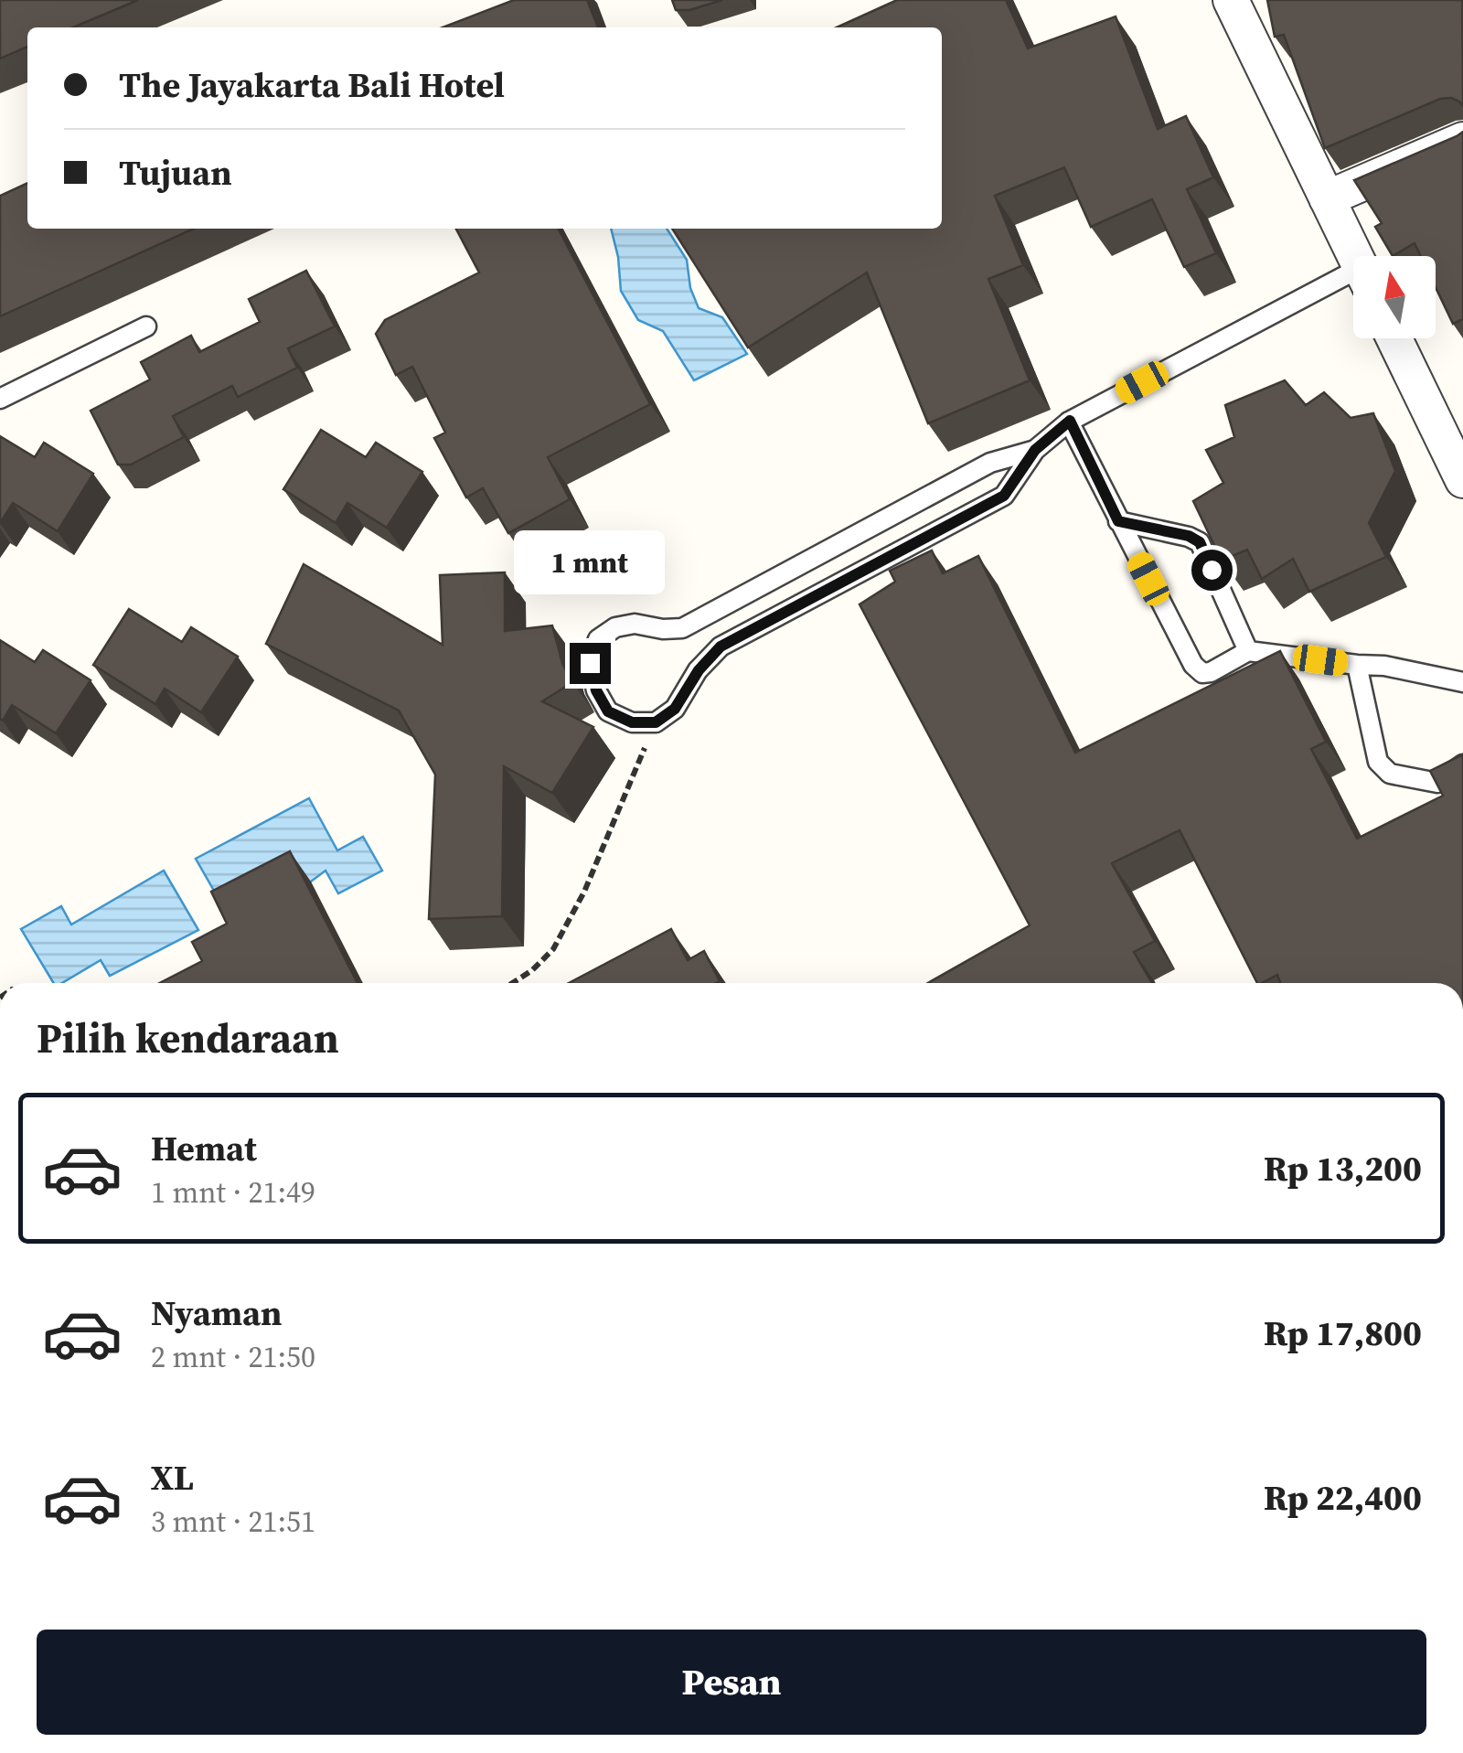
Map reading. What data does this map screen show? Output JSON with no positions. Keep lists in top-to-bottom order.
{
  "north": "top",
  "page": {
    "banner": ["The Jayakarta Bali Hotel", "Tujuan"],
    "bubble": "1 mnt",
    "heading": "Pilih kendaraan",
    "list": [
      {
        "name": "Hemat",
        "note": "1 mnt · 21:49",
        "value": "Rp 13,200"
      },
      {
        "name": "Nyaman",
        "note": "2 mnt · 21:50",
        "value": "Rp 17,800"
      },
      {
        "name": "XL",
        "note": "3 mnt · 21:51",
        "value": "Rp 22,400"
      }
    ],
    "buttons": "Pesan"
  }
}
